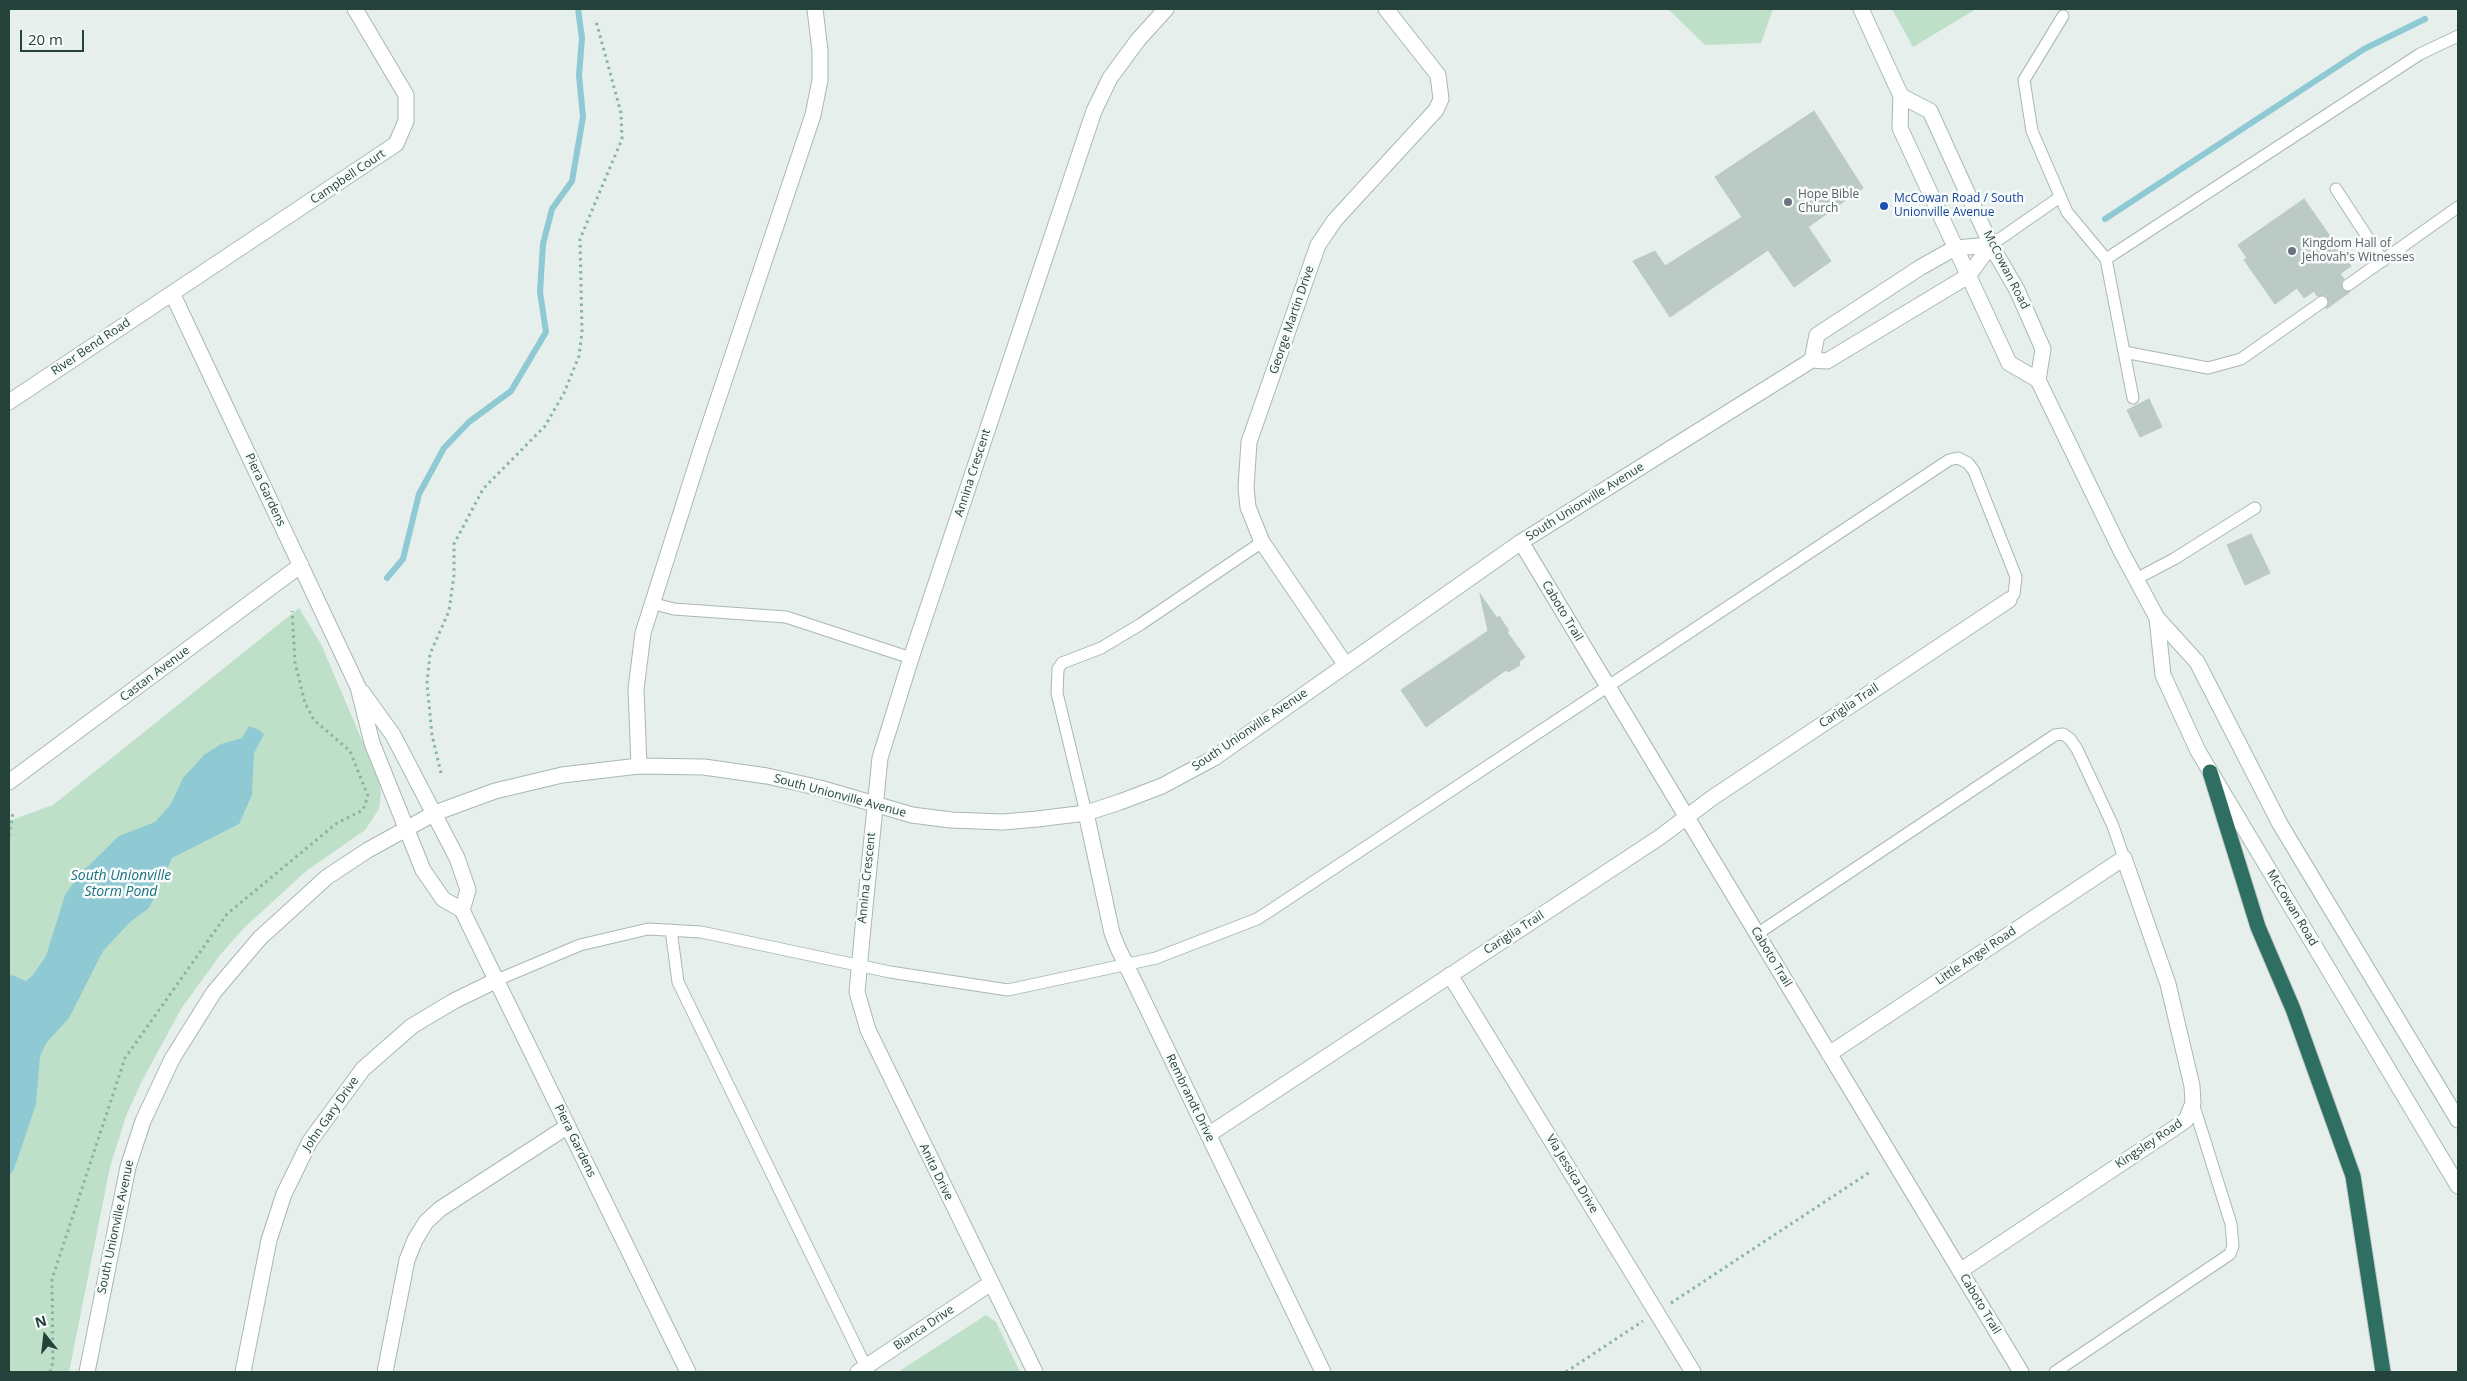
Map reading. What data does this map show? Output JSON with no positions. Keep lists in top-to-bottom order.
{
  "streets": {
    "street": [
      "Campbell Court",
      "McCowan Road",
      "George Martin Drive",
      "River Bend Road",
      "Annina Crescent",
      "Piera Gardens",
      "South Unionville Avenue",
      "Caboto Trail",
      "Castan Avenue",
      "Cariglia Trail",
      "Little Angel Road",
      "Rembrandt Drive",
      "John Gary Drive",
      "Kingsley Road",
      "Anita Drive",
      "Via Jessica Drive",
      "Bianca Drive"
    ]
  },
  "crossings": [
    ["Campbell Court", "River Bend Road"],
    ["Campbell Court", "Piera Gardens"],
    ["McCowan Road", "South Unionville Avenue"],
    ["George Martin Drive", "South Unionville Avenue"],
    ["River Bend Road", "Piera Gardens"],
    ["Annina Crescent", "South Unionville Avenue"],
    ["Annina Crescent", "Anita Drive"],
    ["Piera Gardens", "South Unionville Avenue"],
    ["Piera Gardens", "Castan Avenue"],
    ["Piera Gardens", "John Gary Drive"],
    ["South Unionville Avenue", "Caboto Trail"],
    ["South Unionville Avenue", "Rembrandt Drive"],
    ["Caboto Trail", "Cariglia Trail"],
    ["Caboto Trail", "Little Angel Road"],
    ["Caboto Trail", "Kingsley Road"],
    ["Cariglia Trail", "Rembrandt Drive"],
    ["Cariglia Trail", "Via Jessica Drive"],
    ["Anita Drive", "Bianca Drive"]
  ],
  "water": ["South Unionville Storm Pond"],
  "places": ["Hope Bible Church", "McCowan Road / South Unionville Avenue", "Kingdom Hall of Jehovah's Witnesses"],
  "scale_bar": "20 m",
  "north": "top"
}
